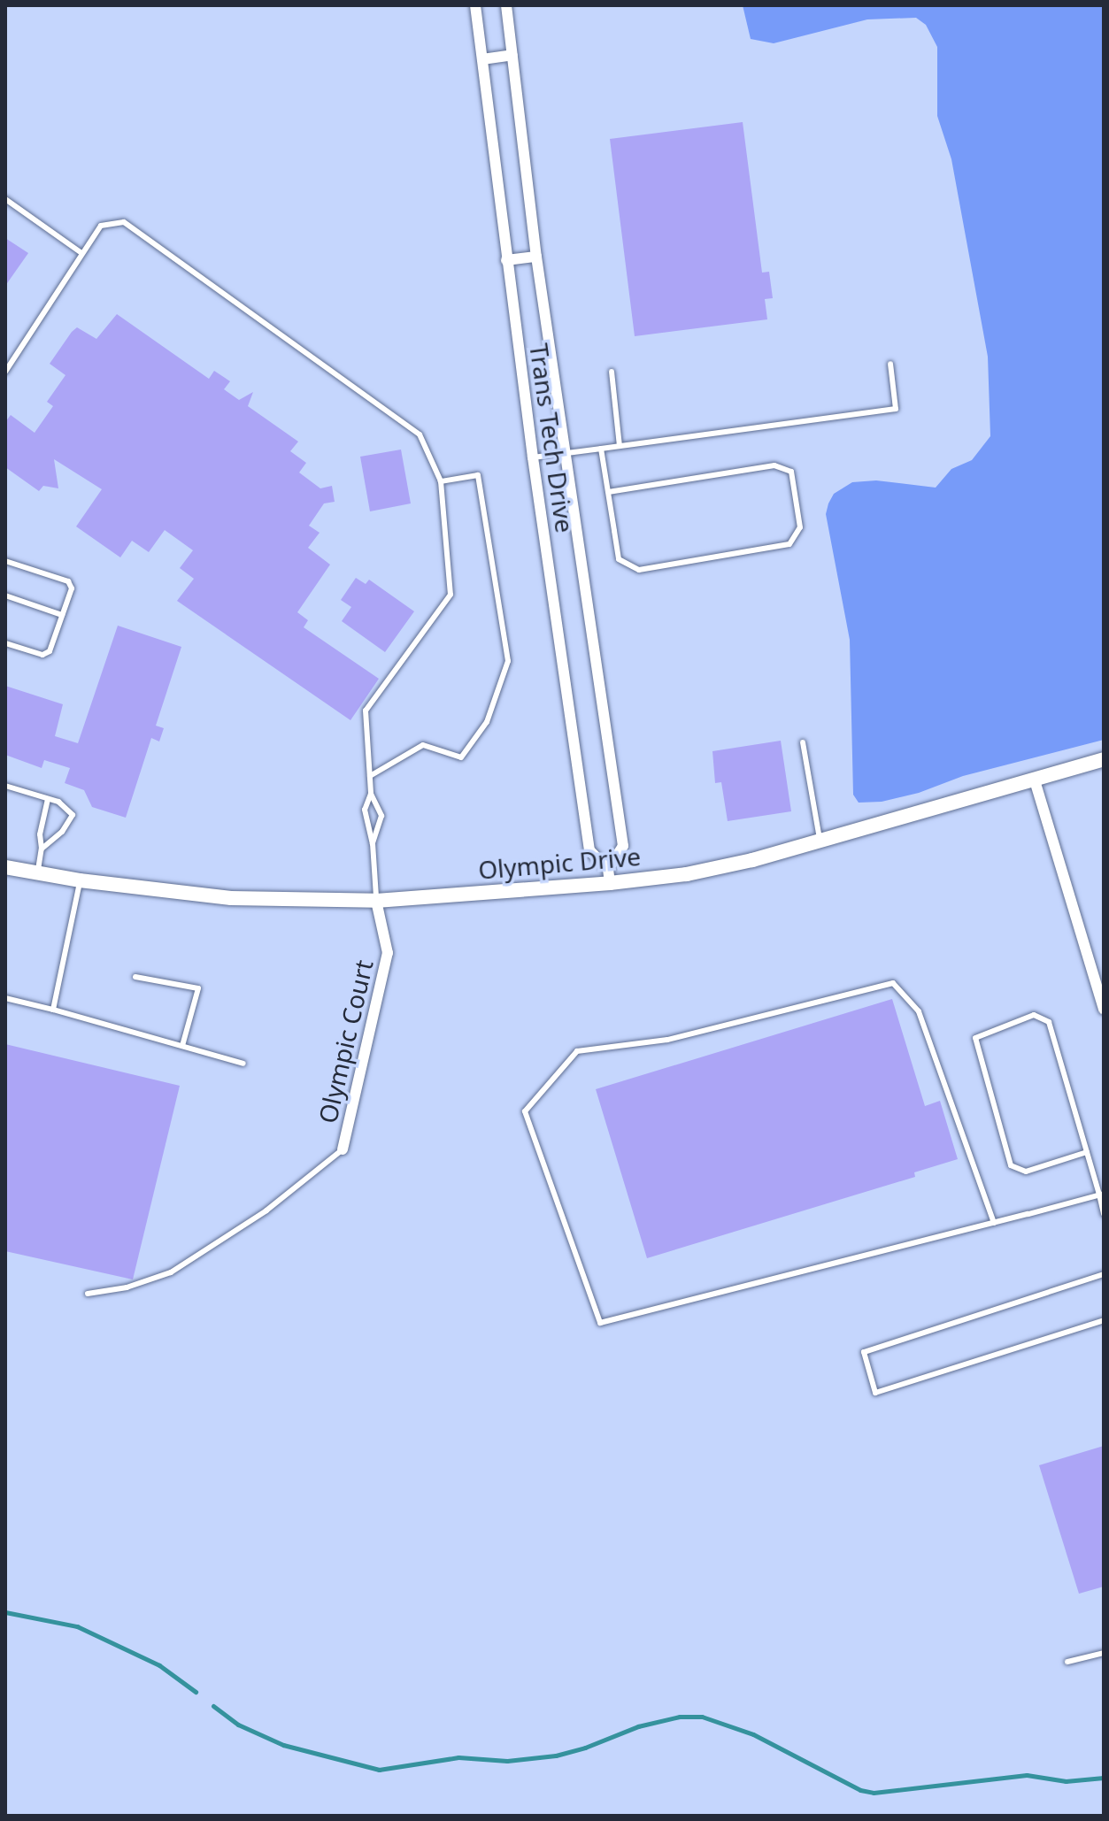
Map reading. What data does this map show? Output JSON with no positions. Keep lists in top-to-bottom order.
{
  "streets": {
    "street": ["Trans Tech Drive", "Olympic Drive", "Olympic Court"]
  },
  "crossings": [
    ["Trans Tech Drive", "Olympic Drive"],
    ["Olympic Drive", "Olympic Court"]
  ]
}
